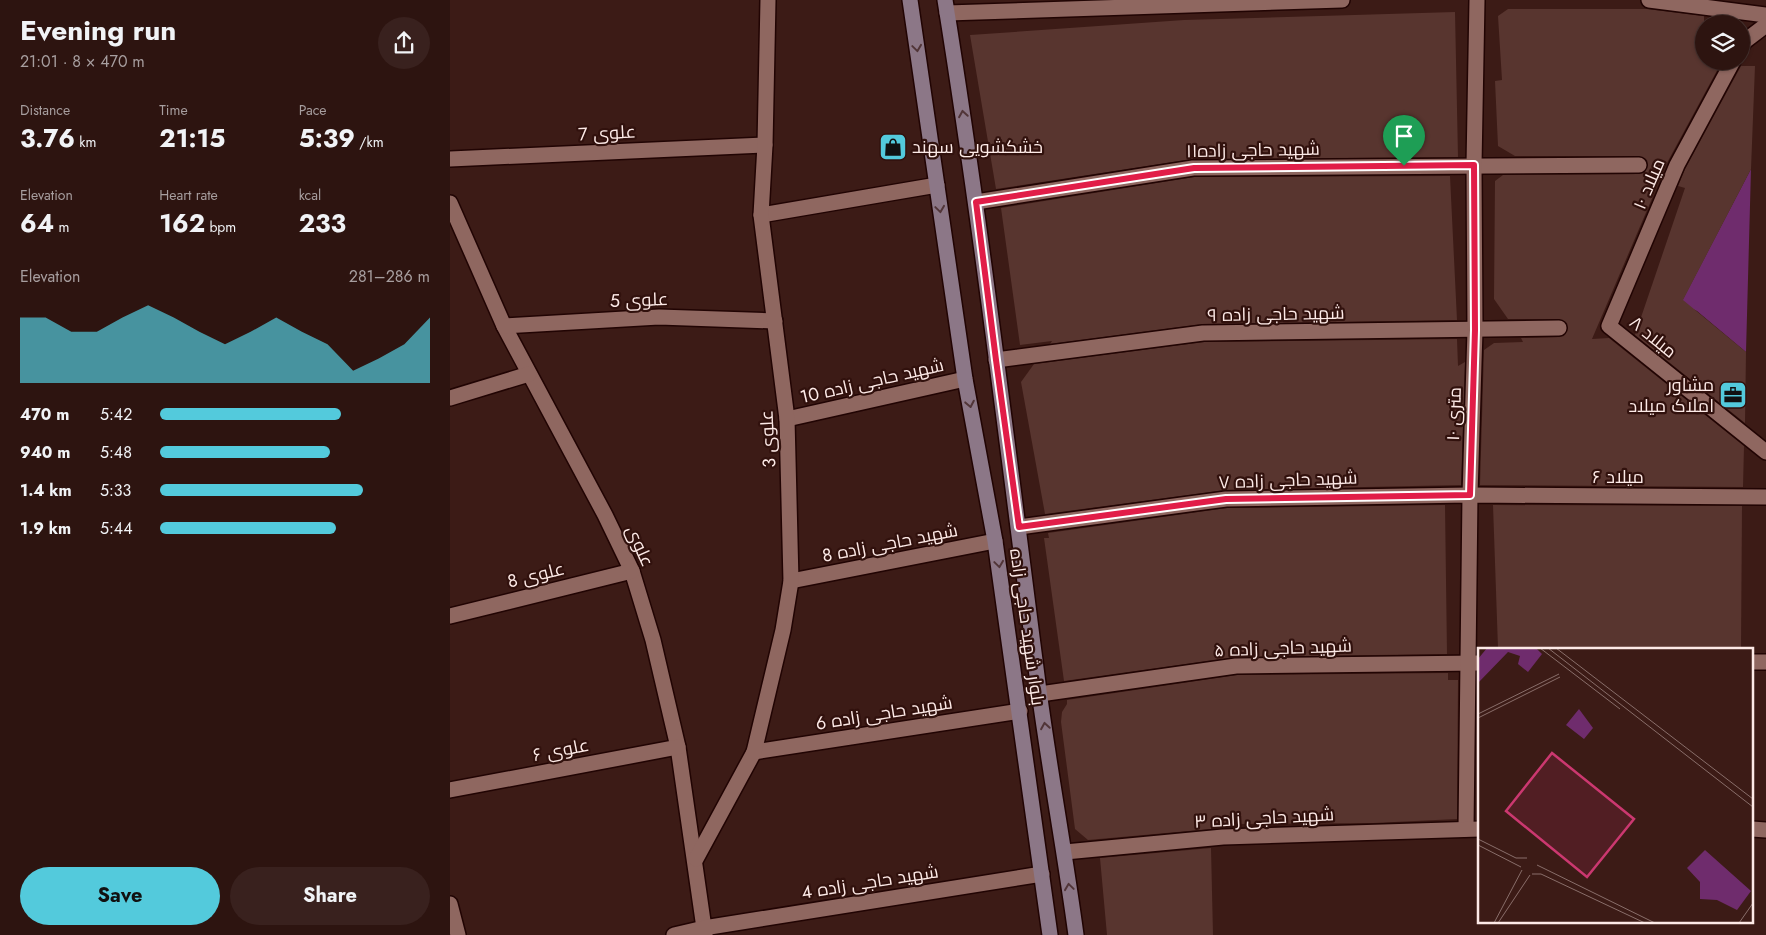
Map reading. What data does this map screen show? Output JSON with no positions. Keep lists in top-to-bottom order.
{
  "streets": {
    "street": [
      "علوی 7",
      "شهید حاجی زاده۱۱",
      "میلاد ۱۰",
      "علوی 5",
      "شهید حاجی زاده ۹",
      "میلاد ۸",
      "شهید حاجی زاده 10",
      "۱۰ متری",
      "علوی 3",
      "میلاد ۶",
      "شهید حاجی زاده ۷",
      "شهید حاجی زاده 8",
      "علوی",
      "علوی 8",
      "بلوار شهید حاجی زاده",
      "شهید حاجی زاده ۵",
      "شهید حاجی زاده 6",
      "علوی ۶",
      "شهید حاجی زاده ۳",
      "شهید حاجی زاده 4"
    ]
  },
  "crossings": [
    ["علوی 7", "علوی 3"],
    ["شهید حاجی زاده۱۱", "۱۰ متری"],
    ["شهید حاجی زاده۱۱", "بلوار شهید حاجی زاده"],
    ["میلاد ۱۰", "میلاد ۸"],
    ["علوی 5", "علوی 3"],
    ["علوی 5", "علوی"],
    ["شهید حاجی زاده ۹", "۱۰ متری"],
    ["شهید حاجی زاده ۹", "بلوار شهید حاجی زاده"],
    ["شهید حاجی زاده 10", "علوی 3"],
    ["شهید حاجی زاده 10", "بلوار شهید حاجی زاده"],
    ["۱۰ متری", "میلاد ۶"],
    ["۱۰ متری", "شهید حاجی زاده ۷"],
    ["۱۰ متری", "شهید حاجی زاده ۵"],
    ["۱۰ متری", "شهید حاجی زاده ۳"],
    ["علوی 3", "شهید حاجی زاده 8"],
    ["علوی 3", "علوی"],
    ["علوی 3", "شهید حاجی زاده 6"],
    ["میلاد ۶", "شهید حاجی زاده ۷"],
    ["شهید حاجی زاده ۷", "بلوار شهید حاجی زاده"],
    ["شهید حاجی زاده 8", "بلوار شهید حاجی زاده"],
    ["علوی", "علوی 8"],
    ["علوی", "علوی ۶"],
    ["علوی", "شهید حاجی زاده 4"],
    ["بلوار شهید حاجی زاده", "شهید حاجی زاده ۵"],
    ["بلوار شهید حاجی زاده", "شهید حاجی زاده 6"],
    ["بلوار شهید حاجی زاده", "شهید حاجی زاده ۳"],
    ["بلوار شهید حاجی زاده", "شهید حاجی زاده 4"]
  ],
  "places": {
    "shop": ["خشکشویی سهند"],
    "office": ["مشاور املاک میلاد"]
  },
  "page": {
    "heading": ["Evening run", "21:01 · 8 × 470 m"],
    "stats": [
      ["Distance", "3.76 km"],
      ["Time", "21:15"],
      ["Pace", "5:39 /km"],
      ["Elevation", "64 m"],
      ["Heart rate", "162 bpm"],
      ["kcal", "233"]
    ],
    "chart": ["Elevation", "281–286 m"],
    "list": [
      {
        "name": "470 m",
        "note": "5:42"
      },
      {
        "name": "940 m",
        "note": "5:48"
      },
      {
        "name": "1.4 km",
        "note": "5:33"
      },
      {
        "name": "1.9 km",
        "note": "5:44"
      }
    ],
    "buttons": ["Save", "Share"]
  }
}
